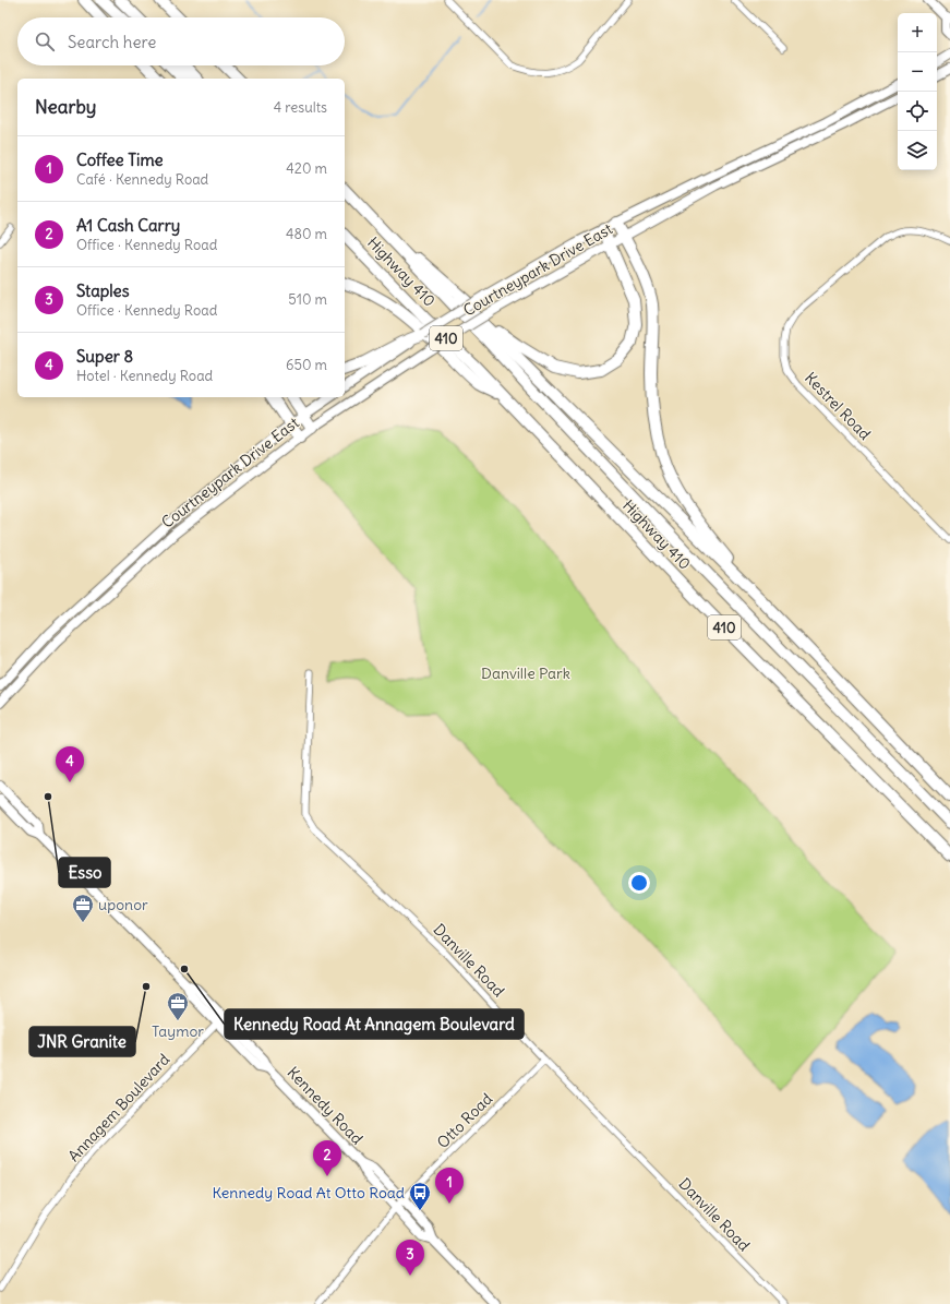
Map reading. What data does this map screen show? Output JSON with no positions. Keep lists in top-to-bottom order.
{
  "streets": {
    "highway": ["Highway 410", "410"],
    "main road": ["Courtneypark Drive East", "Kennedy Road"],
    "street": [
      "Kestrel Road",
      "Danville Road",
      "Annagem Boulevard",
      "Otto Road"
    ]
  },
  "crossings": [
    ["Danville Road", "Otto Road"],
    ["Kennedy Road", "Annagem Boulevard"],
    ["Kennedy Road", "Otto Road"]
  ],
  "parks": ["Danville Park"],
  "places": {
    "other": ["Esso", "Kennedy Road At Annagem Boulevard", "JNR Granite"],
    "office": ["uponor", "Taymor"],
    "bus stop": ["Kennedy Road At Otto Road"]
  },
  "page": {
    "map_buttons": ["+", "−"],
    "search": "Search here",
    "heading": ["Nearby", "4 results"],
    "list": [
      {
        "mark": "1",
        "name": "Coffee Time",
        "note": "Café · Kennedy Road",
        "value": "420 m"
      },
      {
        "mark": "2",
        "name": "A1 Cash Carry",
        "note": "Office · Kennedy Road",
        "value": "480 m"
      },
      {
        "mark": "3",
        "name": "Staples",
        "note": "Office · Kennedy Road",
        "value": "510 m"
      },
      {
        "mark": "4",
        "name": "Super 8",
        "note": "Hotel · Kennedy Road",
        "value": "650 m"
      }
    ],
    "pins": [
      "4",
      "2",
      "1",
      "3"
    ]
  }
}
